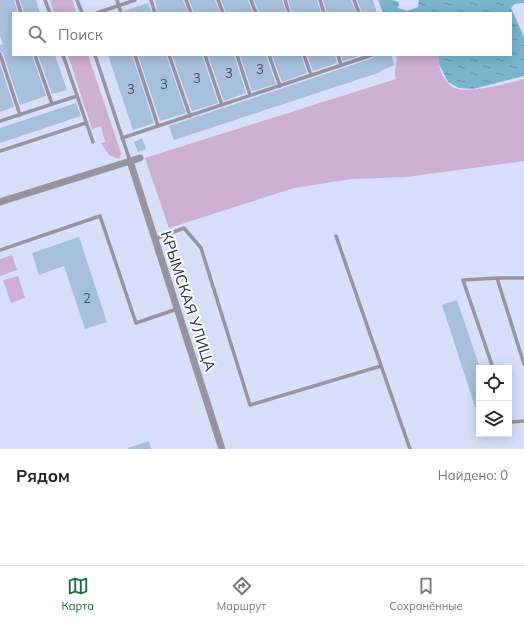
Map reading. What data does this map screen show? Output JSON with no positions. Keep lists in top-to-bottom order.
{
  "streets": {
    "street": ["КРЫМСКАЯ УЛИЦА"]
  },
  "house_numbers": [
    "3",
    "3",
    "3",
    "3",
    "3",
    "2"
  ],
  "page": {
    "search": "Поиск",
    "heading": ["Рядом", "Найдено: 0"],
    "nav": ["Карта", "Маршрут", "Сохранённые"]
  }
}
